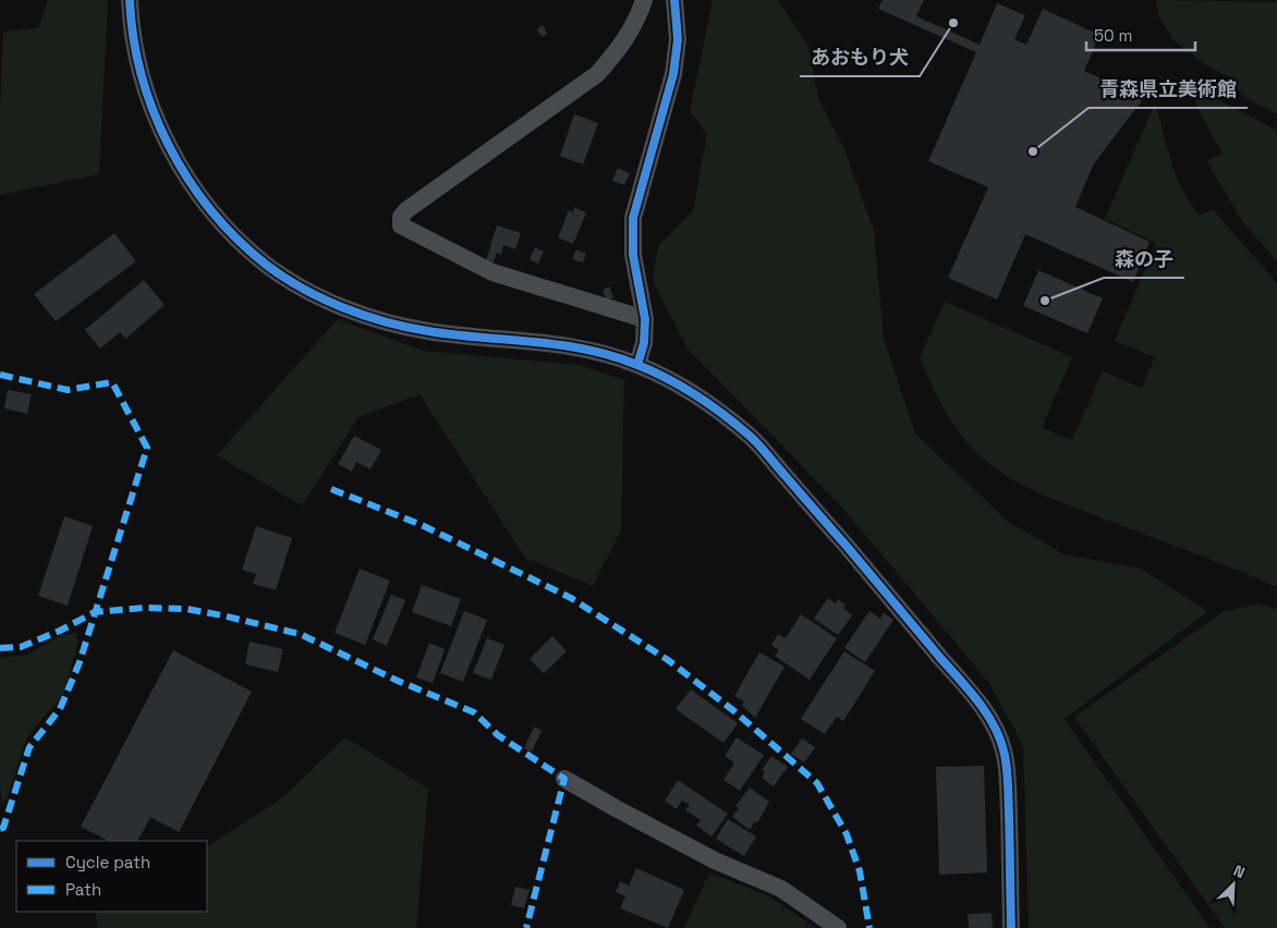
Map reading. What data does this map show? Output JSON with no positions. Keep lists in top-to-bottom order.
{
  "places": ["あおもり犬", "青森県立美術館", "森の子"],
  "legend": ["Cycle path", "Path"],
  "scale_bar": "50 m",
  "north": "top right"
}
